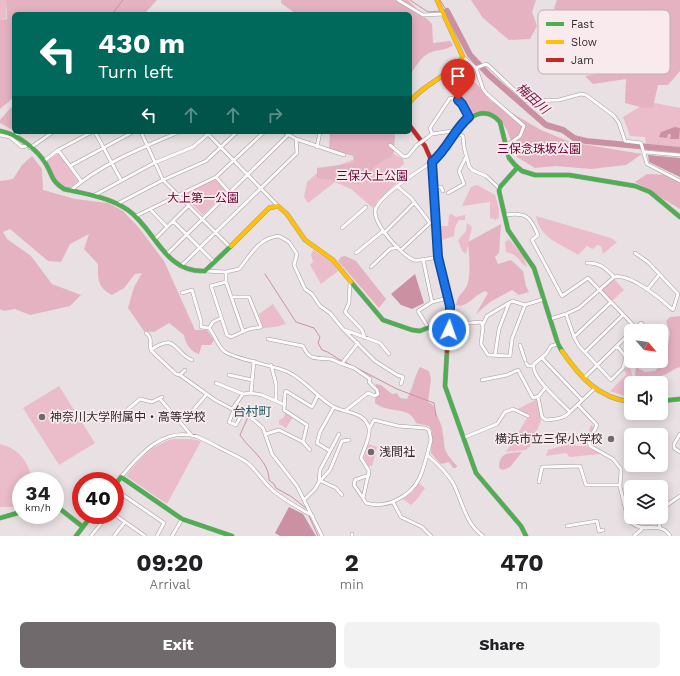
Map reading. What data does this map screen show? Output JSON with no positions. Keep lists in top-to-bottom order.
{
  "districts": ["台村町"],
  "water": ["梅田川"],
  "parks": ["三保念珠坂公園", "三保大上公園", "大上第一公園"],
  "places": ["神奈川大学附属中・高等学校", "横浜市立三保小学校", "浅間社"],
  "legend": ["Fast", "Slow", "Jam"],
  "north": "bottom right",
  "page": {
    "turn": ["430 m", "Turn left"],
    "speed": "34 km/h",
    "limit": "40",
    "eta": [
      "09:20",
      "Arrival",
      "2",
      "min",
      "470",
      "m"
    ],
    "buttons": ["Exit", "Share"]
  }
}
